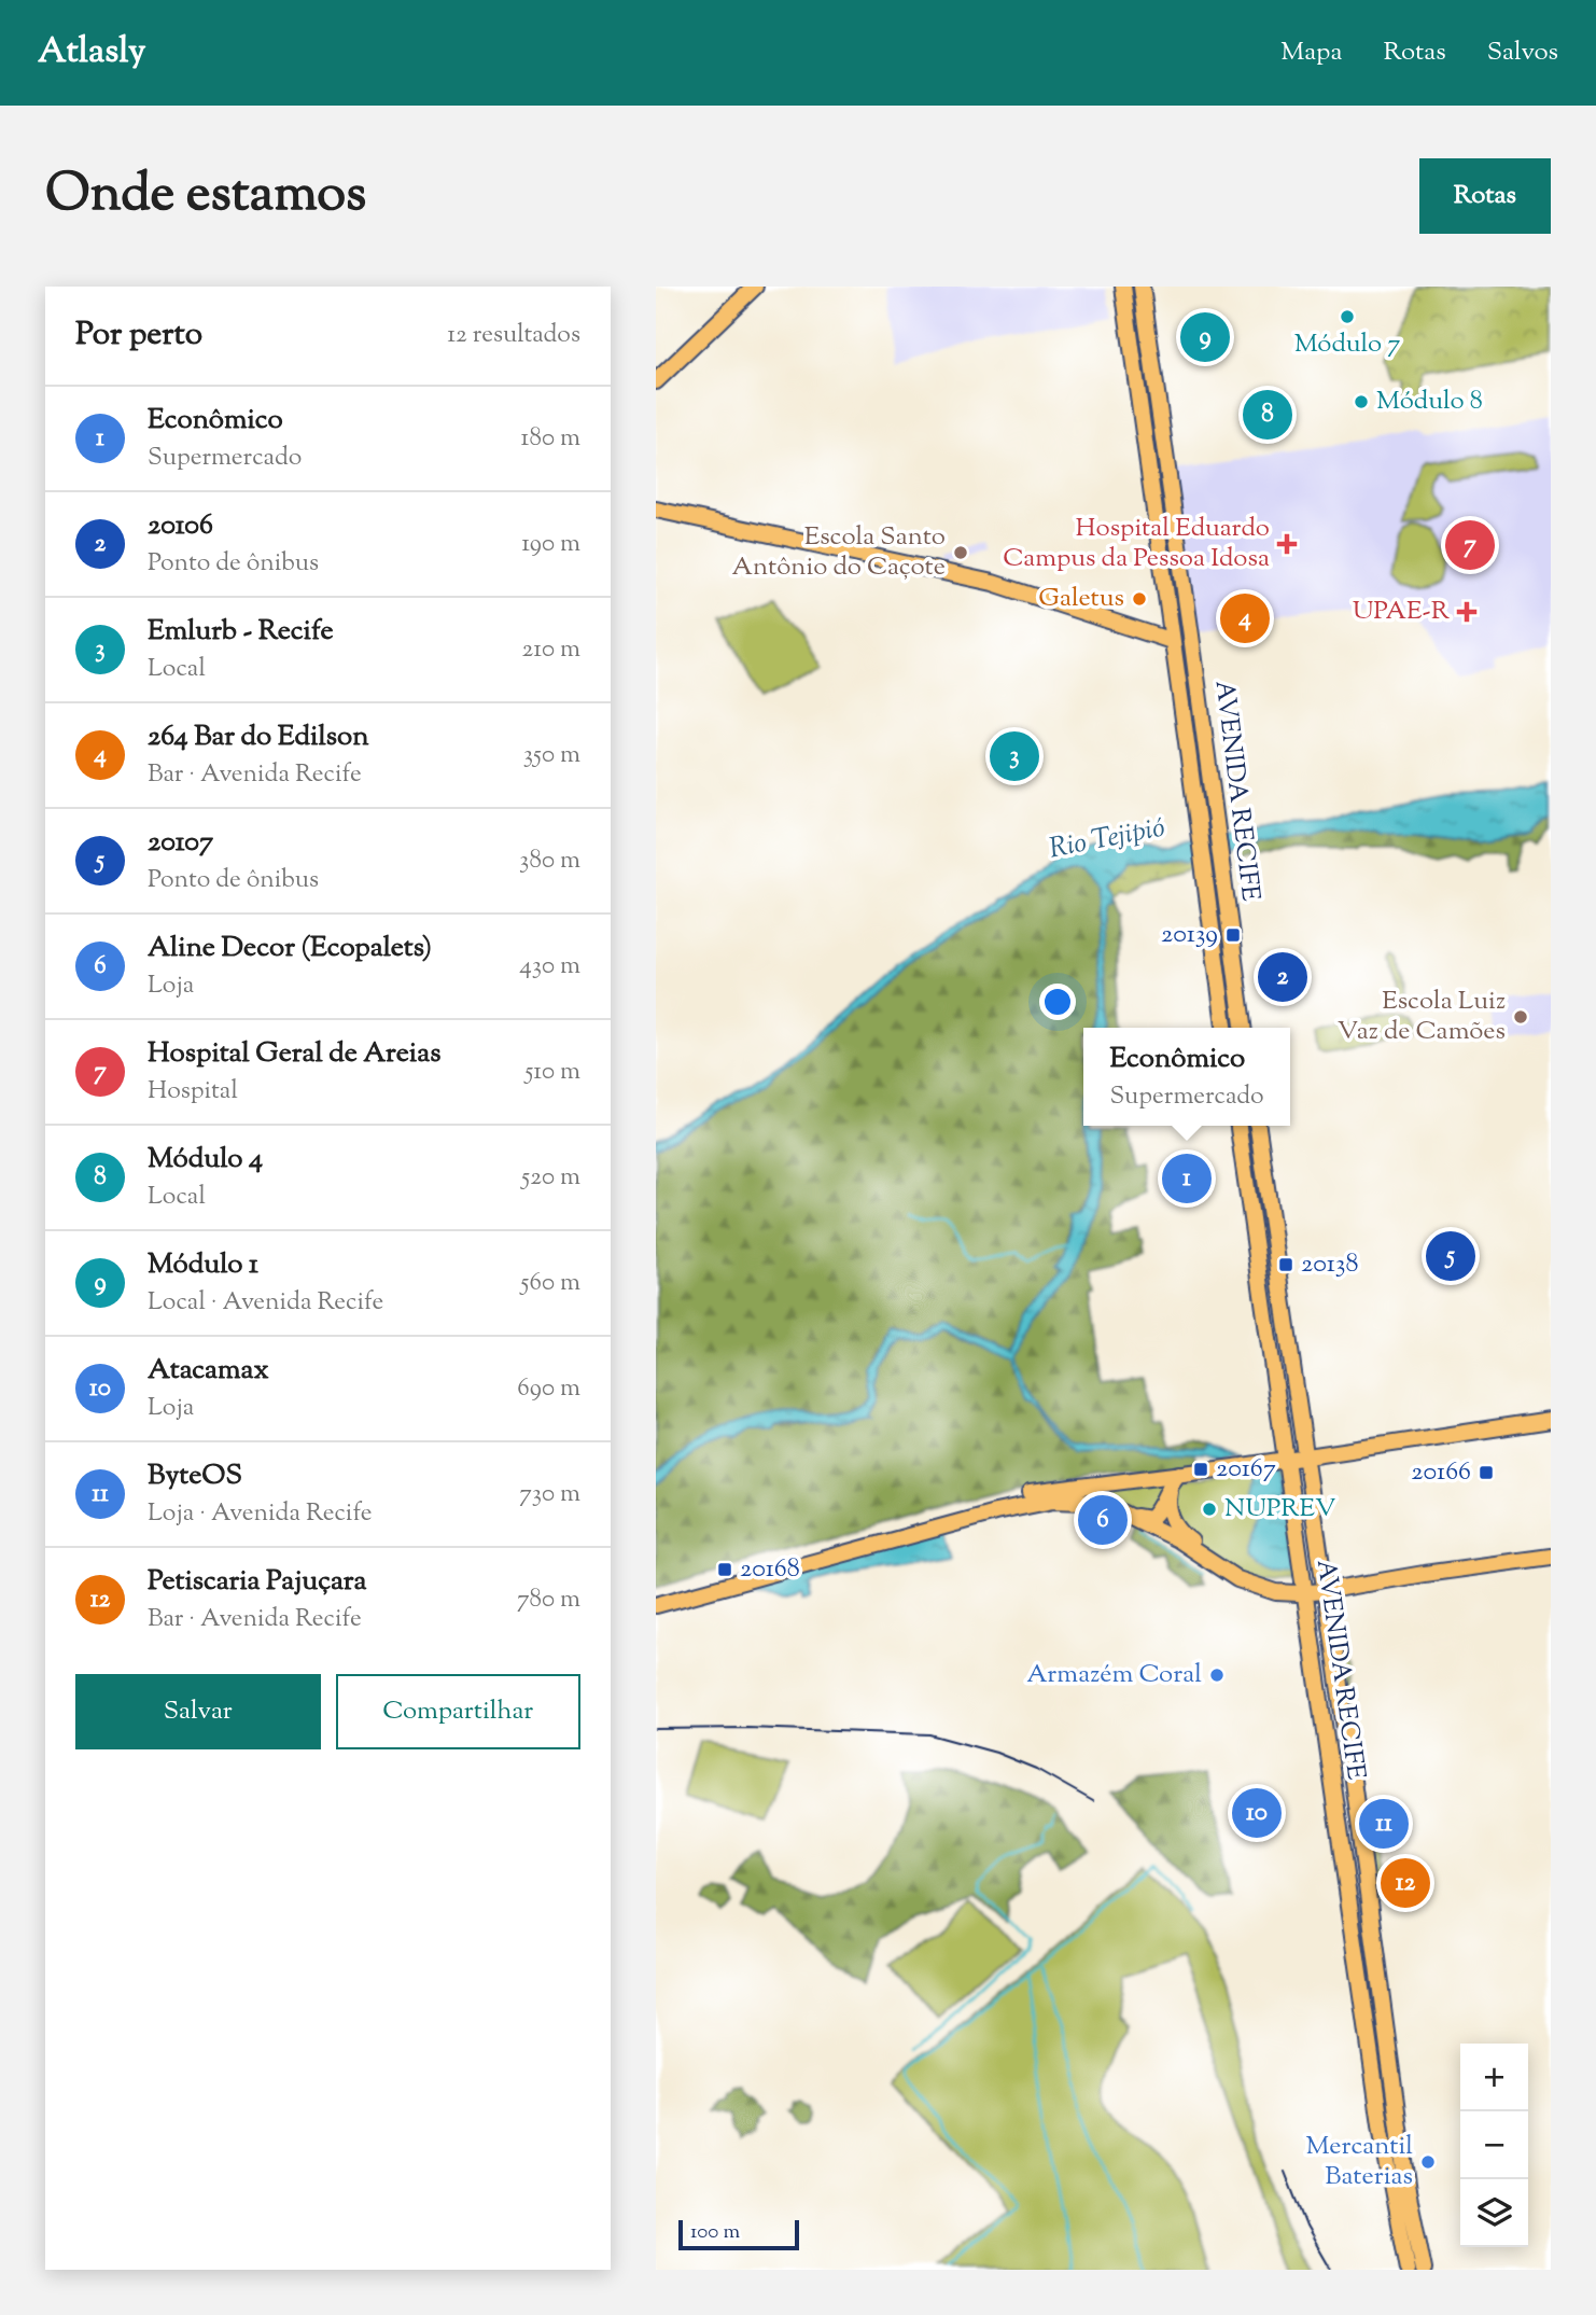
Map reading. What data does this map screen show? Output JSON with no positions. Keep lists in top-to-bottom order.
{
  "streets": {
    "main road": ["AVENIDA RECIFE"]
  },
  "water": ["Rio Tejipió"],
  "places": {
    "other": [
      "Módulo 7",
      "Módulo 8",
      "Escola Santo Antônio do Caçote",
      "Galetus",
      "Escola Luiz Vaz de Camões",
      "NUPREV",
      "Armazém Coral",
      "Mercantil Baterias"
    ],
    "health": ["Hospital Eduardo Campus da Pessoa Idosa", "UPAE-R"],
    "transit": [
      "20139",
      "20138",
      "20167",
      "20166",
      "20168"
    ]
  },
  "scale_bar": "100 m",
  "page": {
    "header": "Atlasly",
    "nav": ["Mapa", "Rotas", "Salvos"],
    "title": "Onde estamos",
    "buttons": [
      "Rotas",
      ["Salvar", "Compartilhar"]
    ],
    "heading": ["Por perto", "12 resultados"],
    "pins": [
      "9",
      "8",
      "7",
      "4",
      "3",
      "2",
      "1",
      "5",
      "6",
      "10",
      "11",
      "12"
    ],
    "list": [
      {
        "mark": "1",
        "name": "Econômico",
        "note": "Supermercado",
        "value": "180 m"
      },
      {
        "mark": "2",
        "name": "20106",
        "note": "Ponto de ônibus",
        "value": "190 m"
      },
      {
        "mark": "3",
        "name": "Emlurb - Recife",
        "note": "Local",
        "value": "210 m"
      },
      {
        "mark": "4",
        "name": "264 Bar do Edilson",
        "note": "Bar · Avenida Recife",
        "value": "350 m"
      },
      {
        "mark": "5",
        "name": "20107",
        "note": "Ponto de ônibus",
        "value": "380 m"
      },
      {
        "mark": "6",
        "name": "Aline Decor (Ecopalets)",
        "note": "Loja",
        "value": "430 m"
      },
      {
        "mark": "7",
        "name": "Hospital Geral de Areias",
        "note": "Hospital",
        "value": "510 m"
      },
      {
        "mark": "8",
        "name": "Módulo 4",
        "note": "Local",
        "value": "520 m"
      },
      {
        "mark": "9",
        "name": "Módulo 1",
        "note": "Local · Avenida Recife",
        "value": "560 m"
      },
      {
        "mark": "10",
        "name": "Atacamax",
        "note": "Loja",
        "value": "690 m"
      },
      {
        "mark": "11",
        "name": "ByteOS",
        "note": "Loja · Avenida Recife",
        "value": "730 m"
      },
      {
        "mark": "12",
        "name": "Petiscaria Pajuçara",
        "note": "Bar · Avenida Recife",
        "value": "780 m"
      }
    ],
    "popup": ["Econômico", "Supermercado"],
    "map_buttons": ["+", "−"],
    "scale": "100 m"
  }
}
